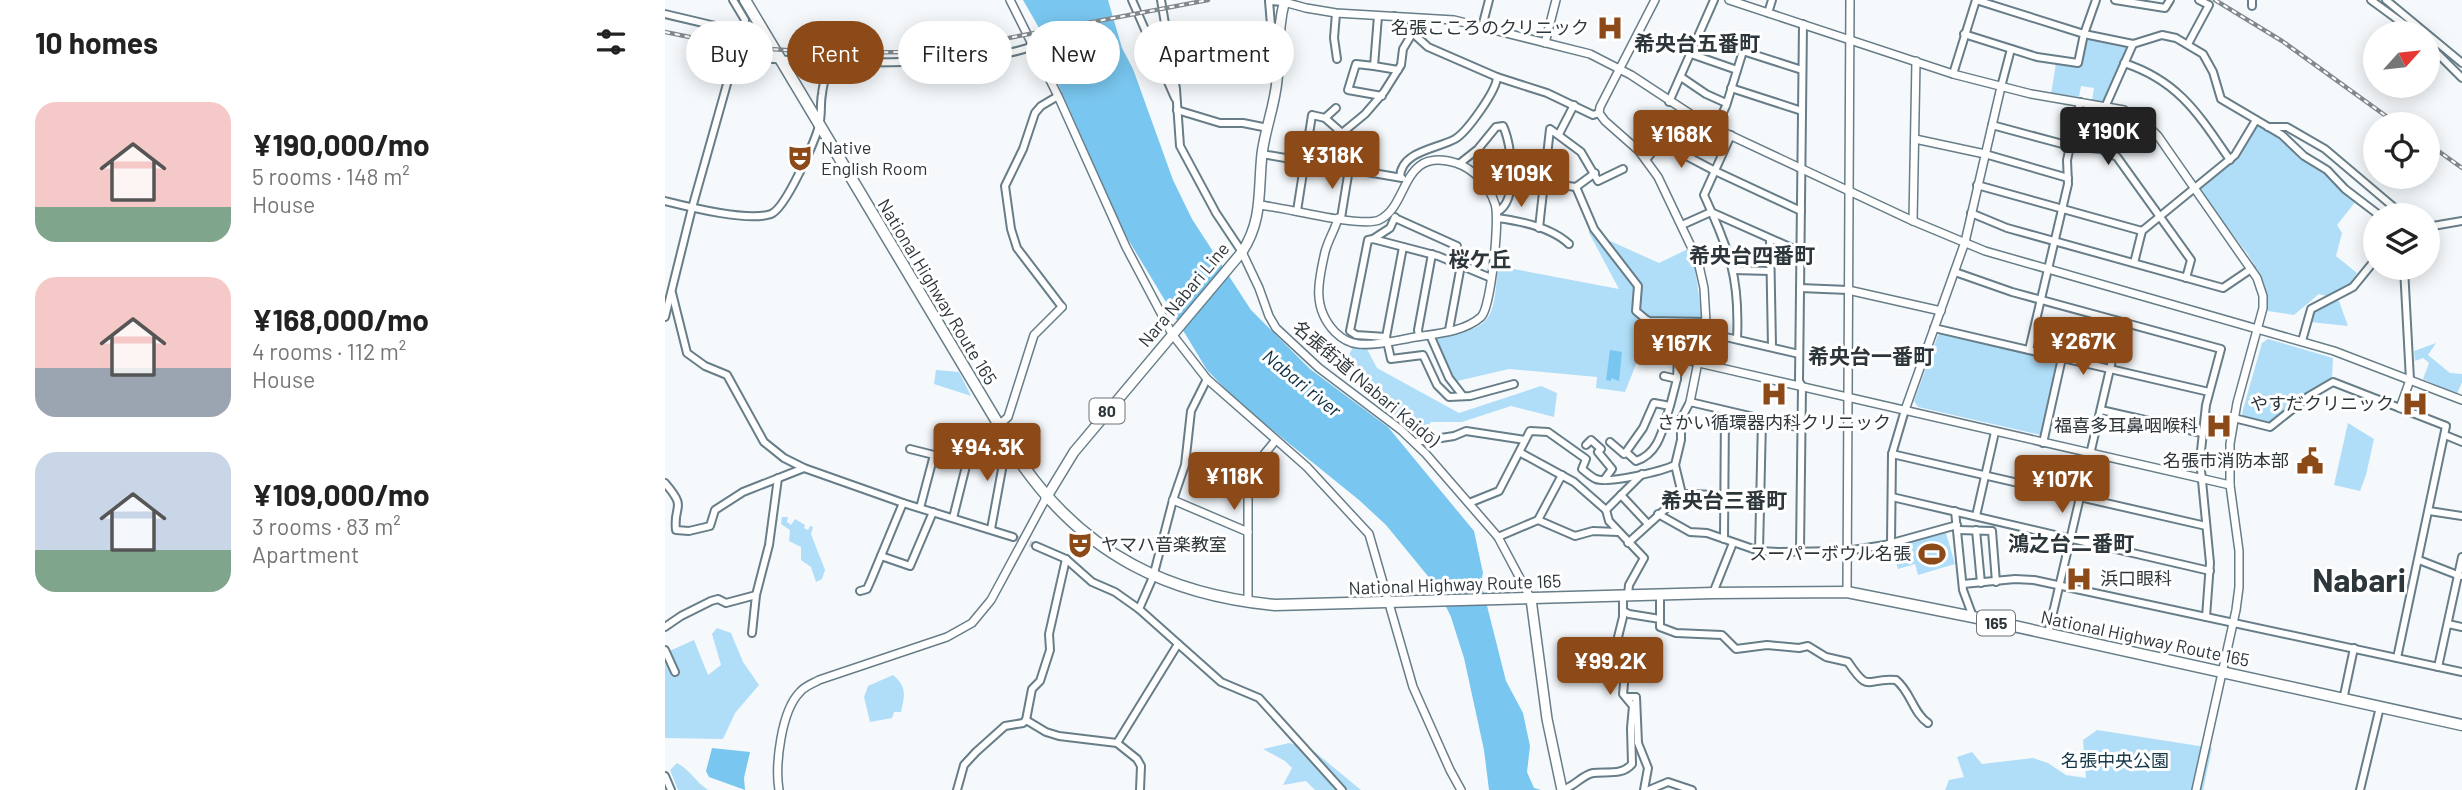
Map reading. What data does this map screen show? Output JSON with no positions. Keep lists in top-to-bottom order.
{
  "streets": {
    "highway": ["National Highway Route 165", "165"],
    "main road": ["Nara Nabari Line", "80"],
    "street": ["名張街道 (Nabari Kaidō)"]
  },
  "crossings": [
    ["National Highway Route 165", "Nara Nabari Line"],
    ["National Highway Route 165", "名張街道 (Nabari Kaidō)"],
    ["Nara Nabari Line", "名張街道 (Nabari Kaidō)"]
  ],
  "districts": [
    "希央台五番町",
    "希央台四番町",
    "桜ケ丘",
    "希央台一番町",
    "希央台三番町",
    "鴻之台二番町",
    "Nabari"
  ],
  "water": ["Nabari river"],
  "parks": ["名張中央公園"],
  "places": {
    "hospital": [
      "名張こころのクリニック",
      "さかい循環器内科クリニック",
      "やすだクリニック",
      "福喜多耳鼻咽喉科",
      "浜口眼科"
    ],
    "theatre": ["Native English Room", "ヤマハ音楽教室"],
    "public building": ["名張市消防本部"],
    "sports": ["スーパーボウル名張"]
  },
  "north": "top right",
  "page": {
    "heading": "10 homes",
    "chip": [
      "Buy",
      "Rent",
      "Filters",
      "New",
      "Apartment"
    ],
    "list": [
      {
        "name": "¥190,000/mo",
        "note": "5 rooms · 148 m² · House"
      },
      {
        "name": "¥168,000/mo",
        "note": "4 rooms · 112 m² · House"
      },
      {
        "name": "¥109,000/mo",
        "note": "3 rooms · 83 m² · Apartment"
      }
    ],
    "price": [
      "¥190K",
      "¥168K",
      "¥318K",
      "¥109K",
      "¥267K",
      "¥167K",
      "¥94.3K",
      "¥118K",
      "¥107K",
      "¥99.2K"
    ]
  }
}
